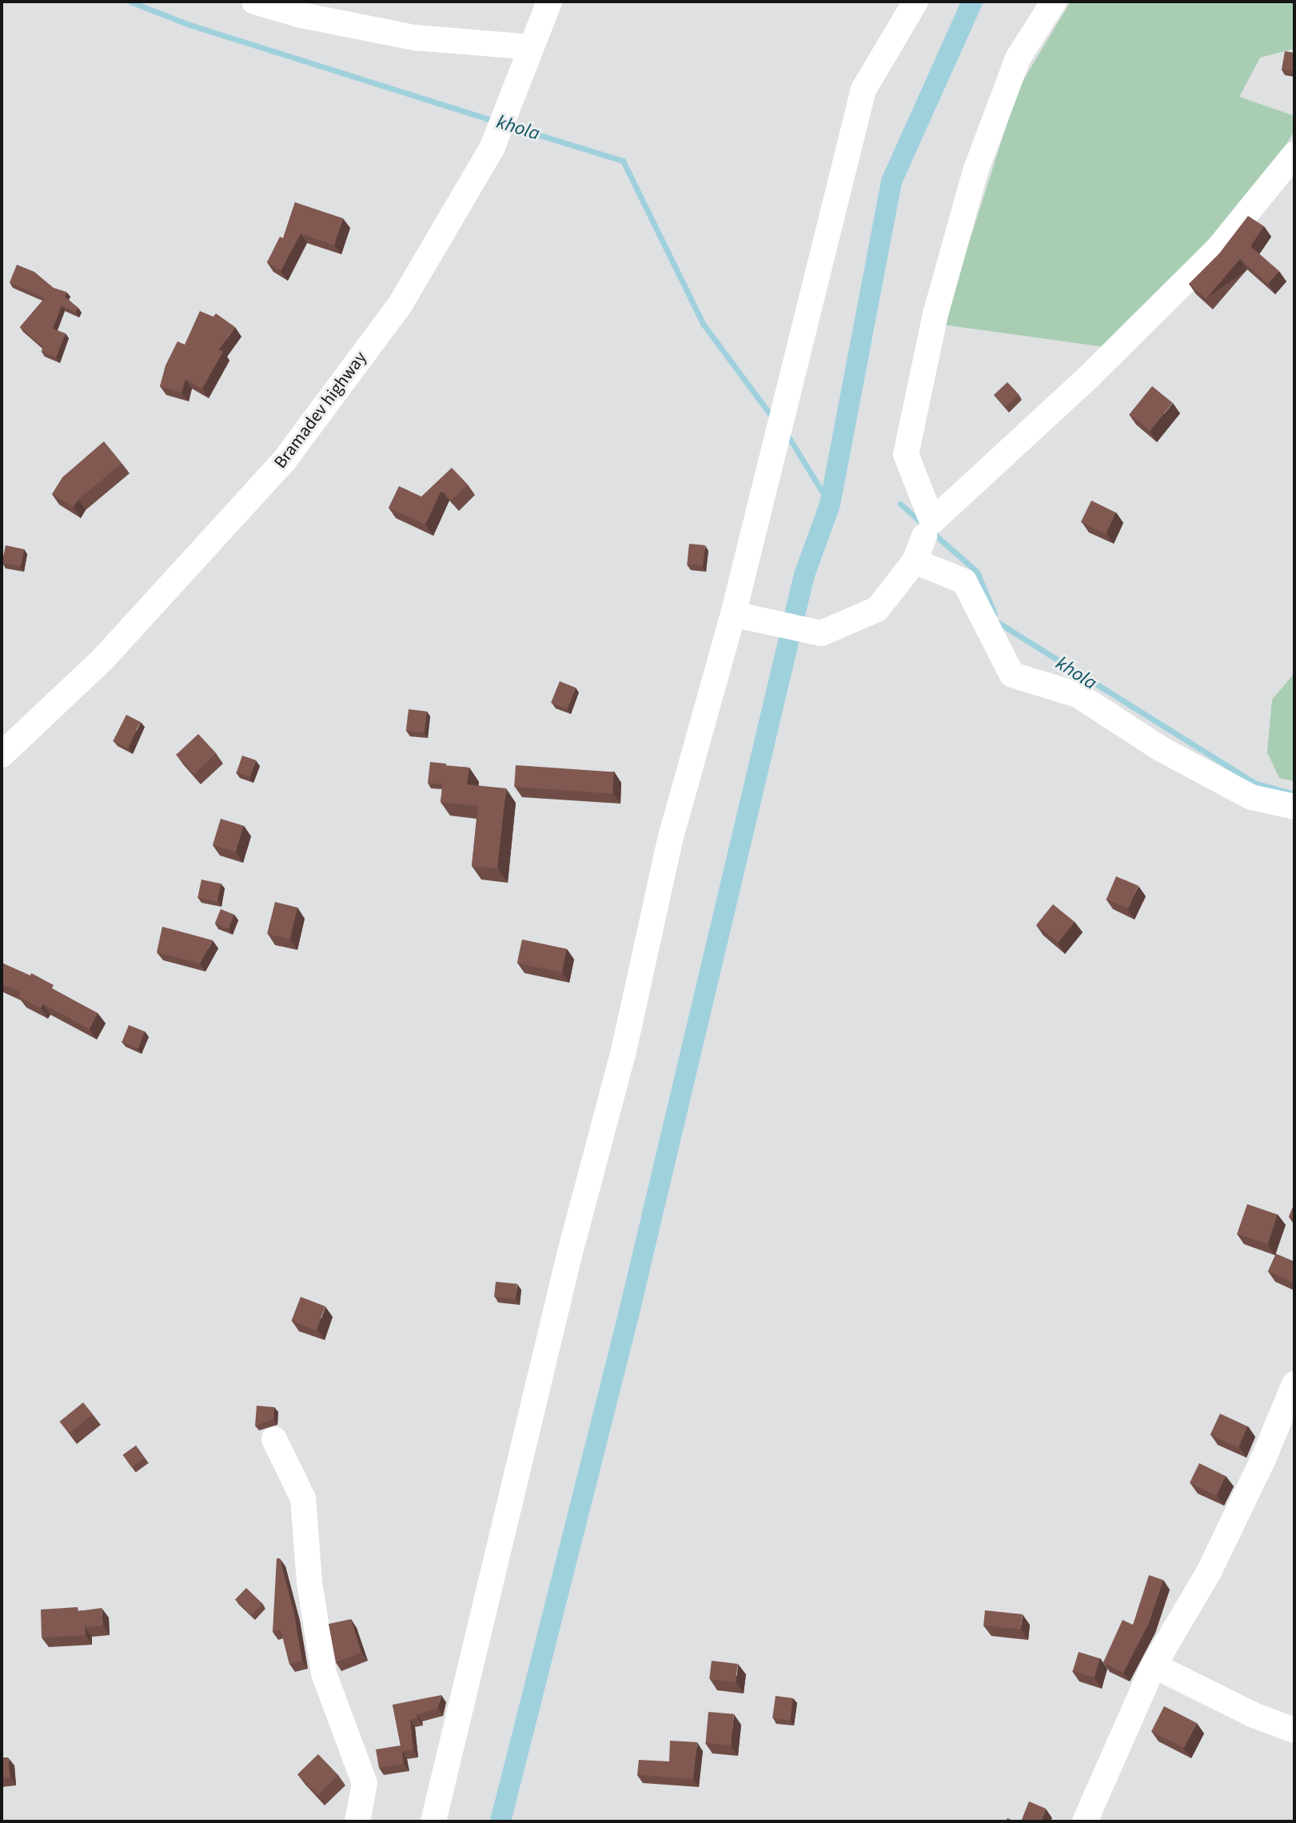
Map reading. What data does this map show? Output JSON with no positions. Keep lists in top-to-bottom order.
{
  "streets": {
    "street": ["Bramadev highway"]
  },
  "water": ["khola"]
}
